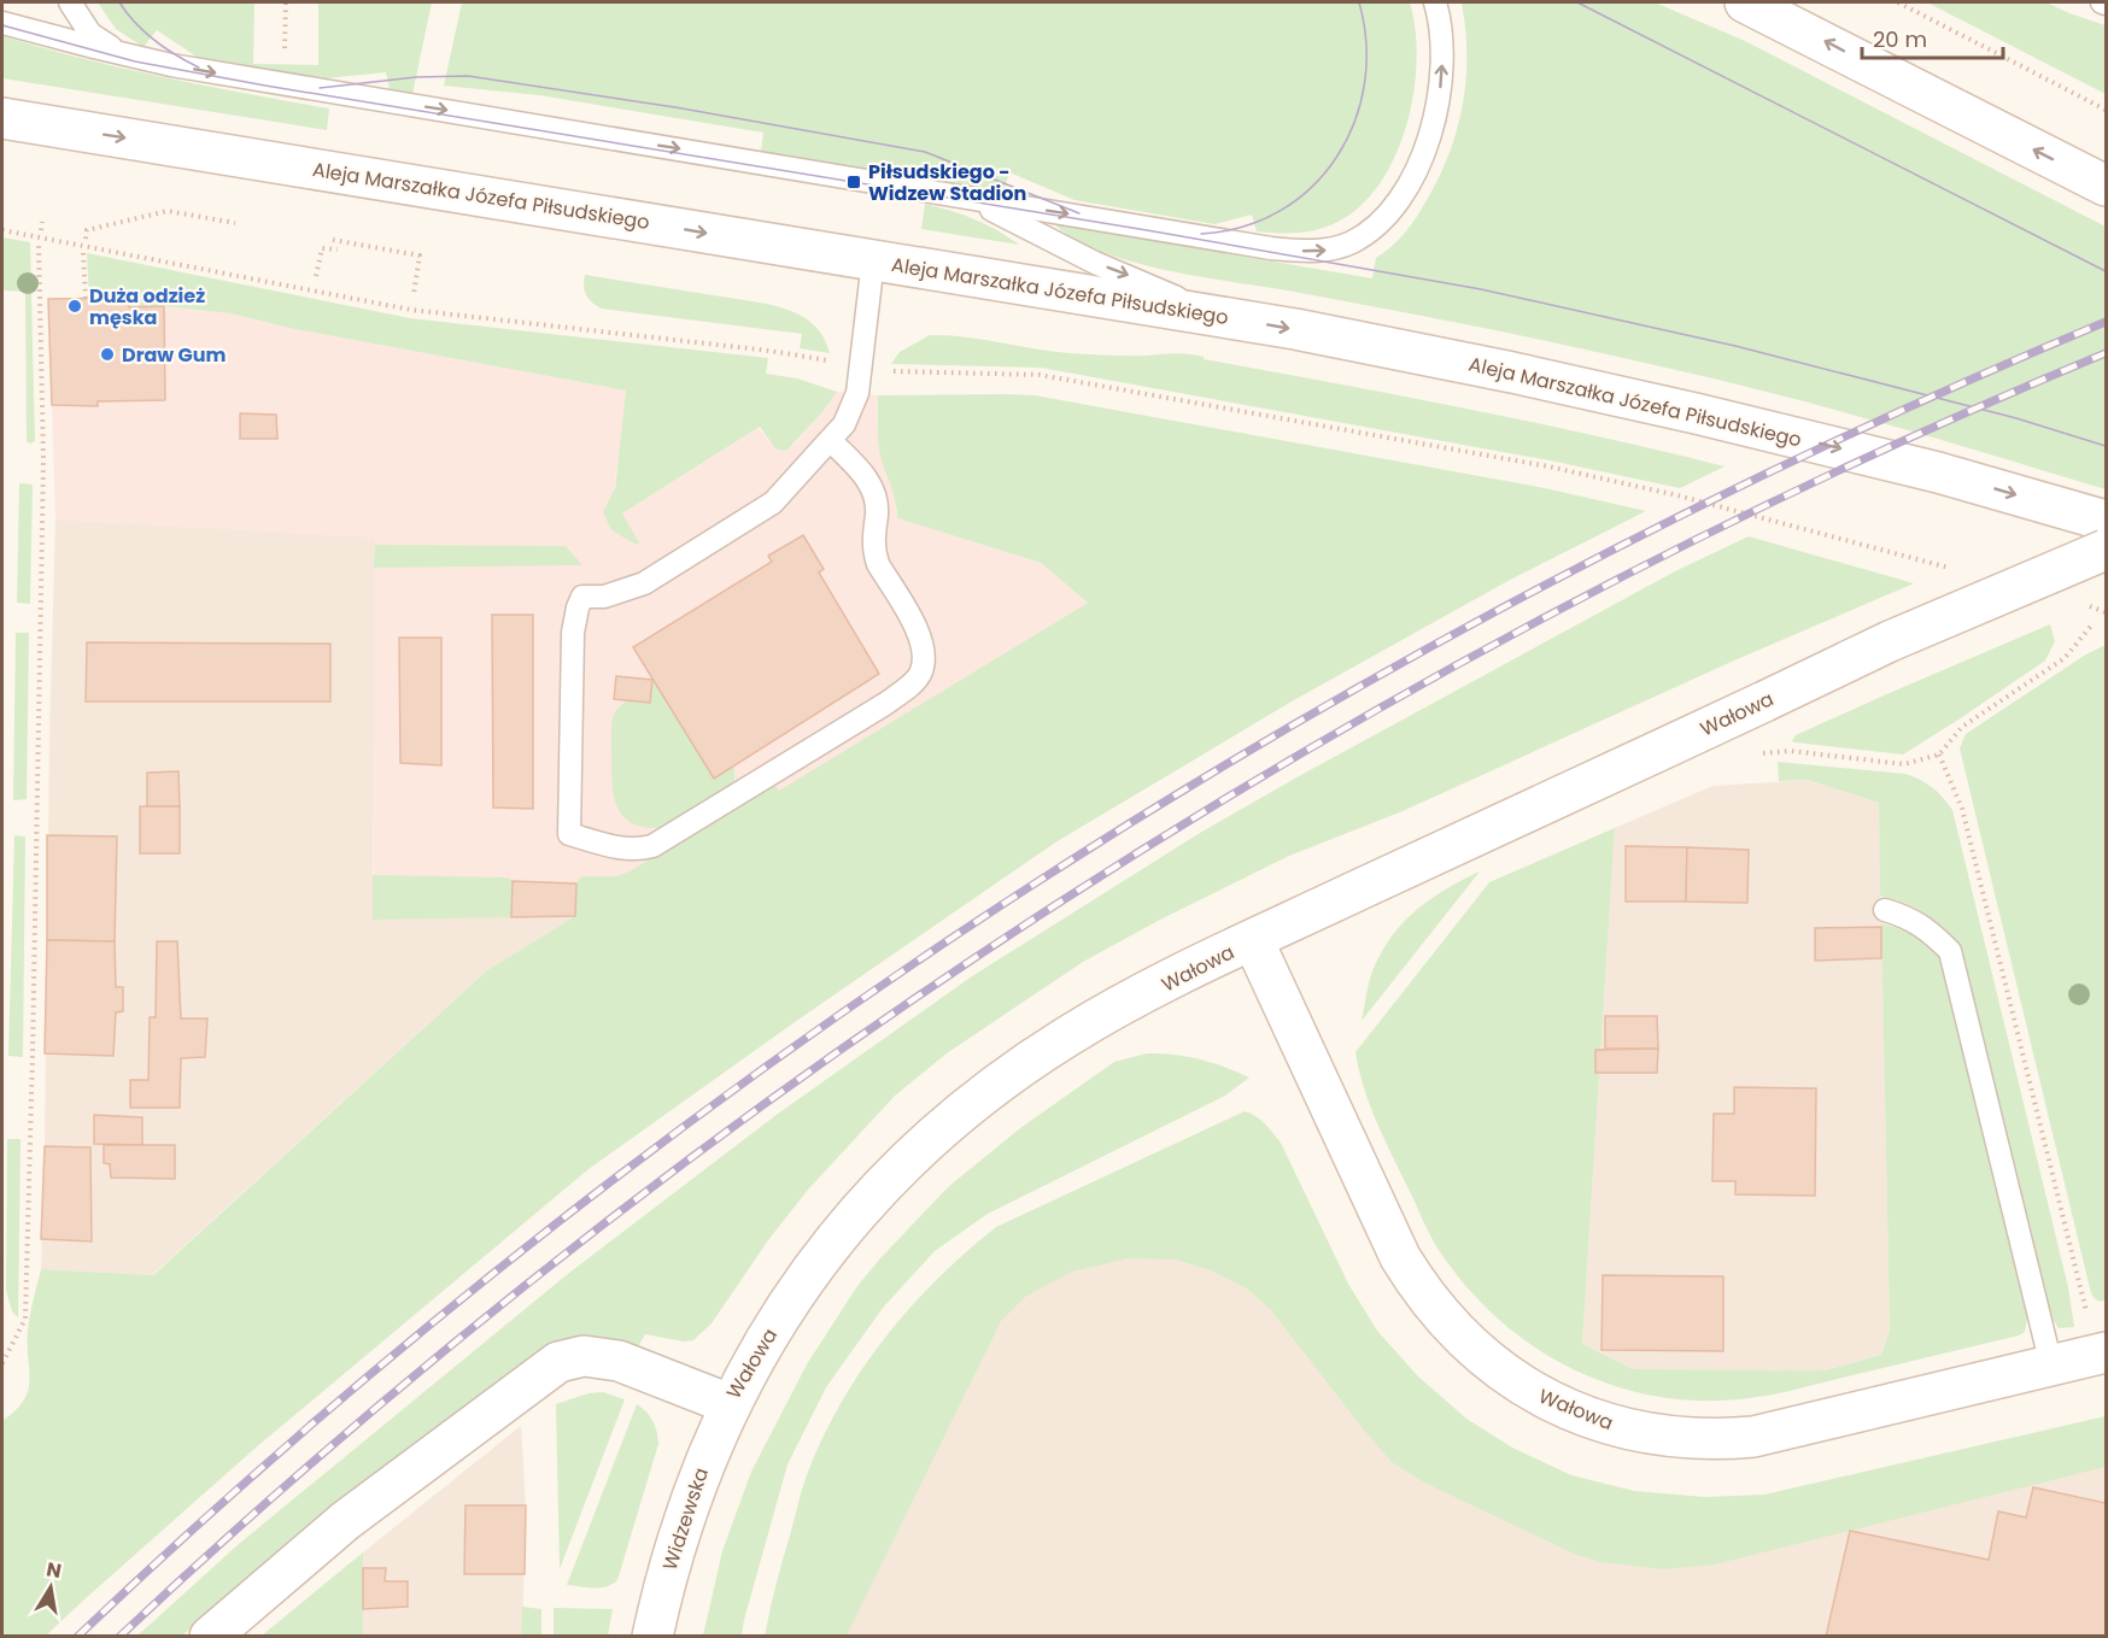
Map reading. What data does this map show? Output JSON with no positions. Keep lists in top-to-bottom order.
{
  "streets": {
    "street": ["Aleja Marszałka Józefa Piłsudskiego", "Wałowa", "Widzewska"]
  },
  "crossings": [
    ["Wałowa", "Widzewska"]
  ],
  "one_way": ["Aleja Marszałka Józefa Piłsudskiego"],
  "places": {
    "transit": ["Piłsudskiego - Widzew Stadion"],
    "other": ["Duża odzież męska", "Draw Gum"]
  },
  "scale_bar": "20 m",
  "north": "top"
}
